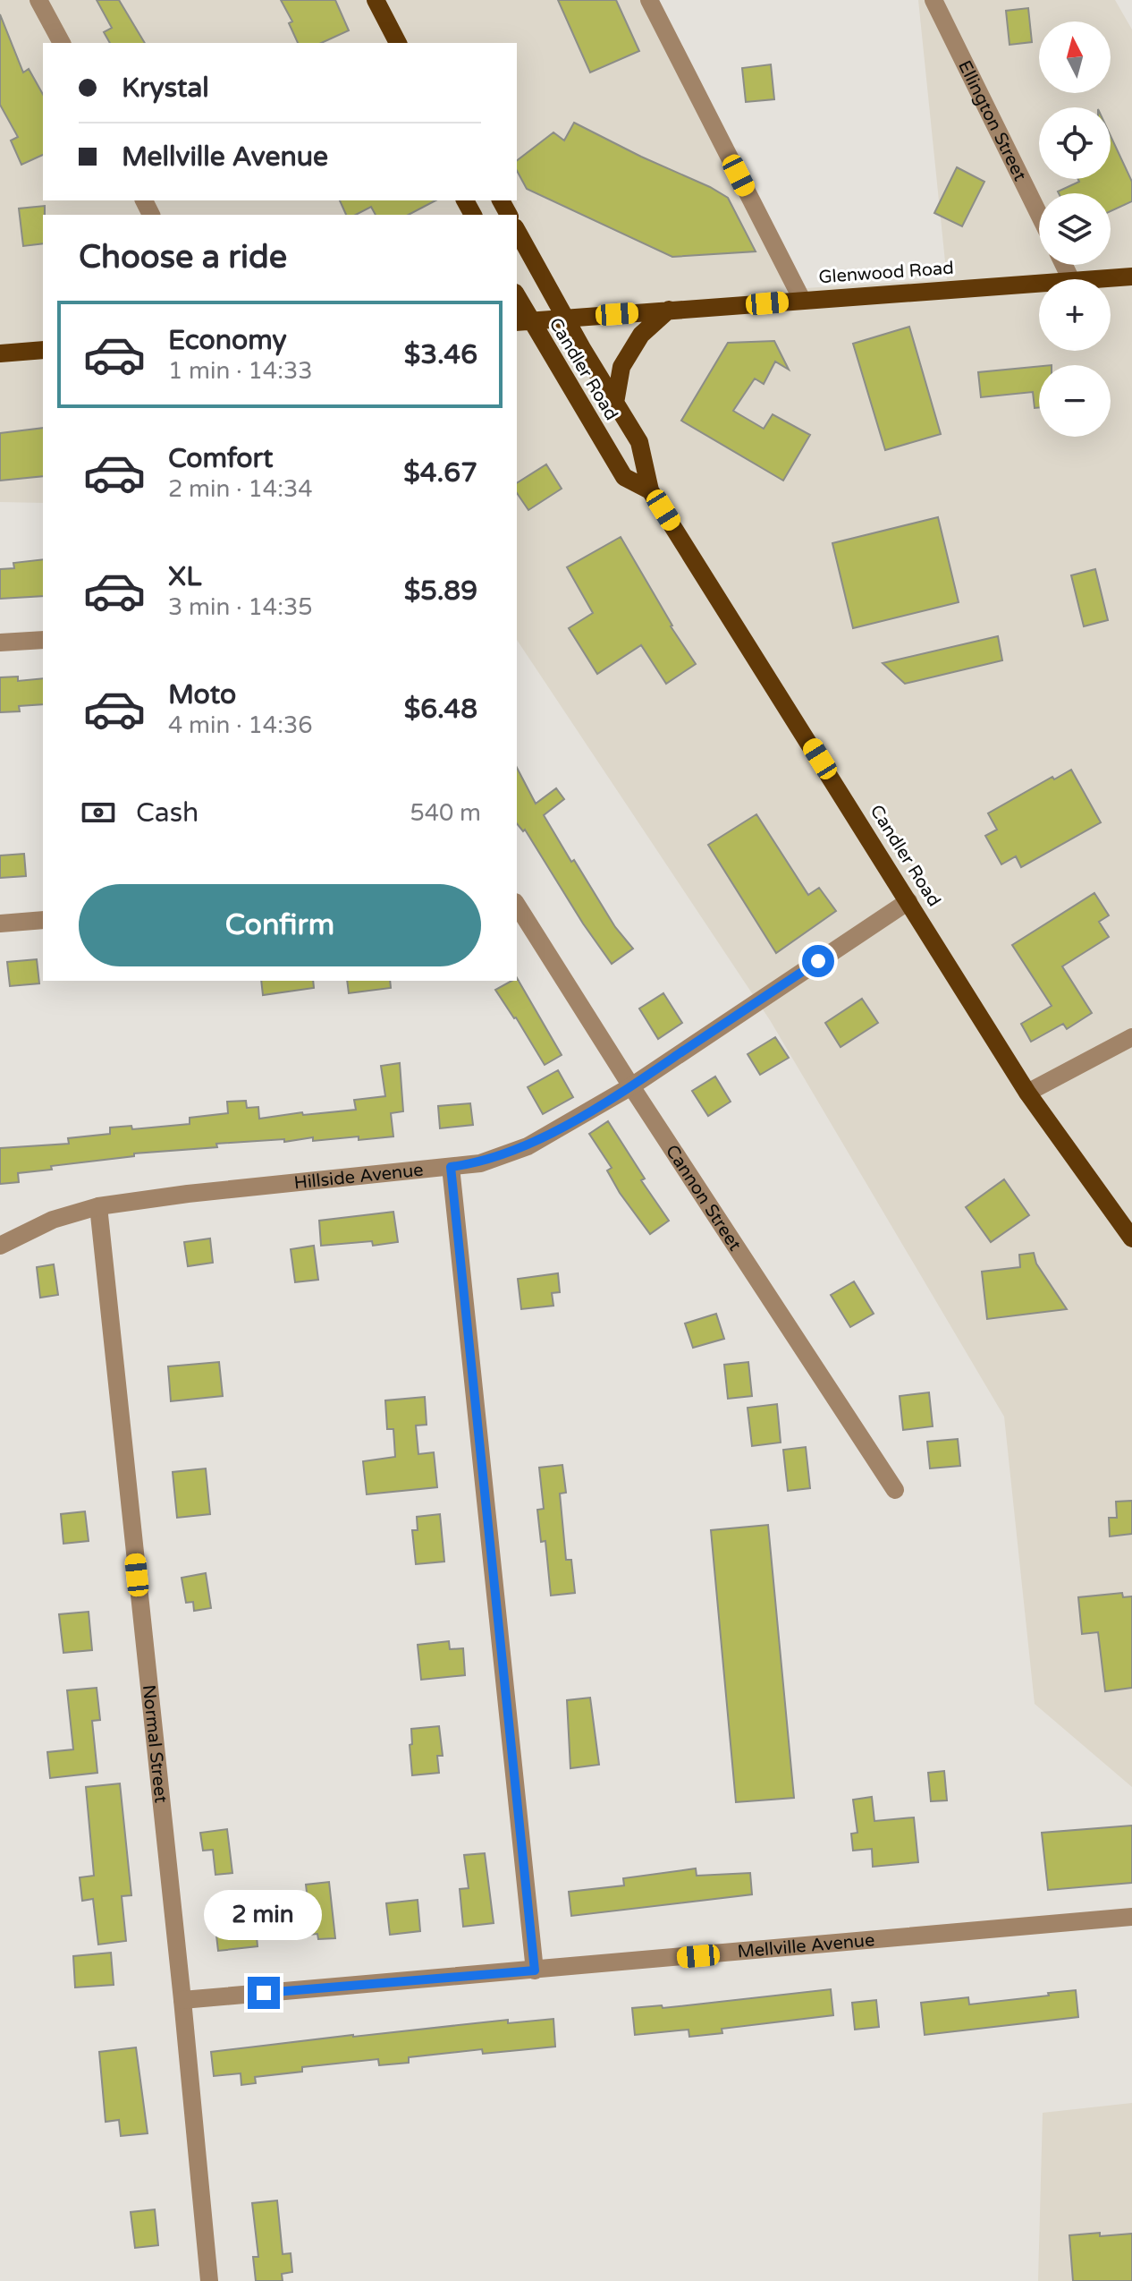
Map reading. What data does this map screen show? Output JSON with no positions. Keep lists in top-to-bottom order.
{
  "streets": {
    "main road": ["Glenwood Road", "Candler Road"],
    "street": [
      "Ellington Street",
      "Hillside Avenue",
      "Cannon Street",
      "Normal Street",
      "Mellville Avenue"
    ]
  },
  "crossings": [
    ["Glenwood Road", "Candler Road"],
    ["Candler Road", "Hillside Avenue"],
    ["Hillside Avenue", "Cannon Street"],
    ["Hillside Avenue", "Normal Street"],
    ["Normal Street", "Mellville Avenue"]
  ],
  "north": "top",
  "page": {
    "map_buttons": ["+", "−"],
    "banner": ["Krystal", "Mellville Avenue"],
    "heading": "Choose a ride",
    "list": [
      {
        "name": "Economy",
        "note": "1 min · 14:33",
        "value": "$3.46"
      },
      {
        "name": "Comfort",
        "note": "2 min · 14:34",
        "value": "$4.67"
      },
      {
        "name": "XL",
        "note": "3 min · 14:35",
        "value": "$5.89"
      },
      {
        "name": "Moto",
        "note": "4 min · 14:36",
        "value": "$6.48"
      }
    ],
    "pay": ["Cash", "540 m"],
    "buttons": "Confirm",
    "bubble": "2 min"
  }
}
